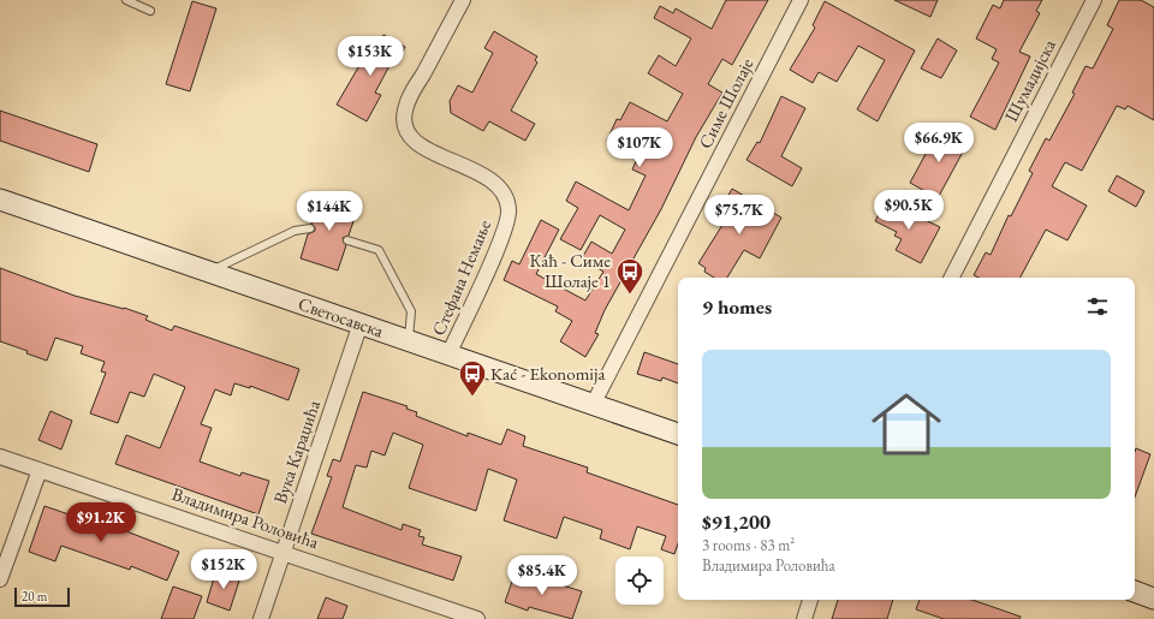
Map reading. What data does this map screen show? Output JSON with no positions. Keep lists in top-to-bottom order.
{
  "streets": {
    "main road": ["Светосавска"],
    "street": [
      "Шумадијска",
      "Симе Шолаје",
      "Стефана Немање",
      "Вука Караџића",
      "Владимира Роловића"
    ]
  },
  "crossings": [
    ["Симе Шолаје", "Светосавска"],
    ["Стефана Немање", "Светосавска"],
    ["Светосавска", "Вука Караџића"],
    ["Вука Караџића", "Владимира Роловића"]
  ],
  "places": {
    "bus stop": ["Каћ - Симе Шолаје 1", "Kać - Ekonomija"]
  },
  "scale_bar": "20 m",
  "page": {
    "price": [
      "$153K",
      "$66.9K",
      "$107K",
      "$90.5K",
      "$144K",
      "$75.7K",
      "$91.2K",
      "$152K",
      "$85.4K"
    ],
    "heading": "9 homes",
    "list": [
      {
        "name": "$91,200",
        "note": "3 rooms · 83 m² · Владимира Роловића"
      }
    ],
    "scale": "20 m"
  }
}
